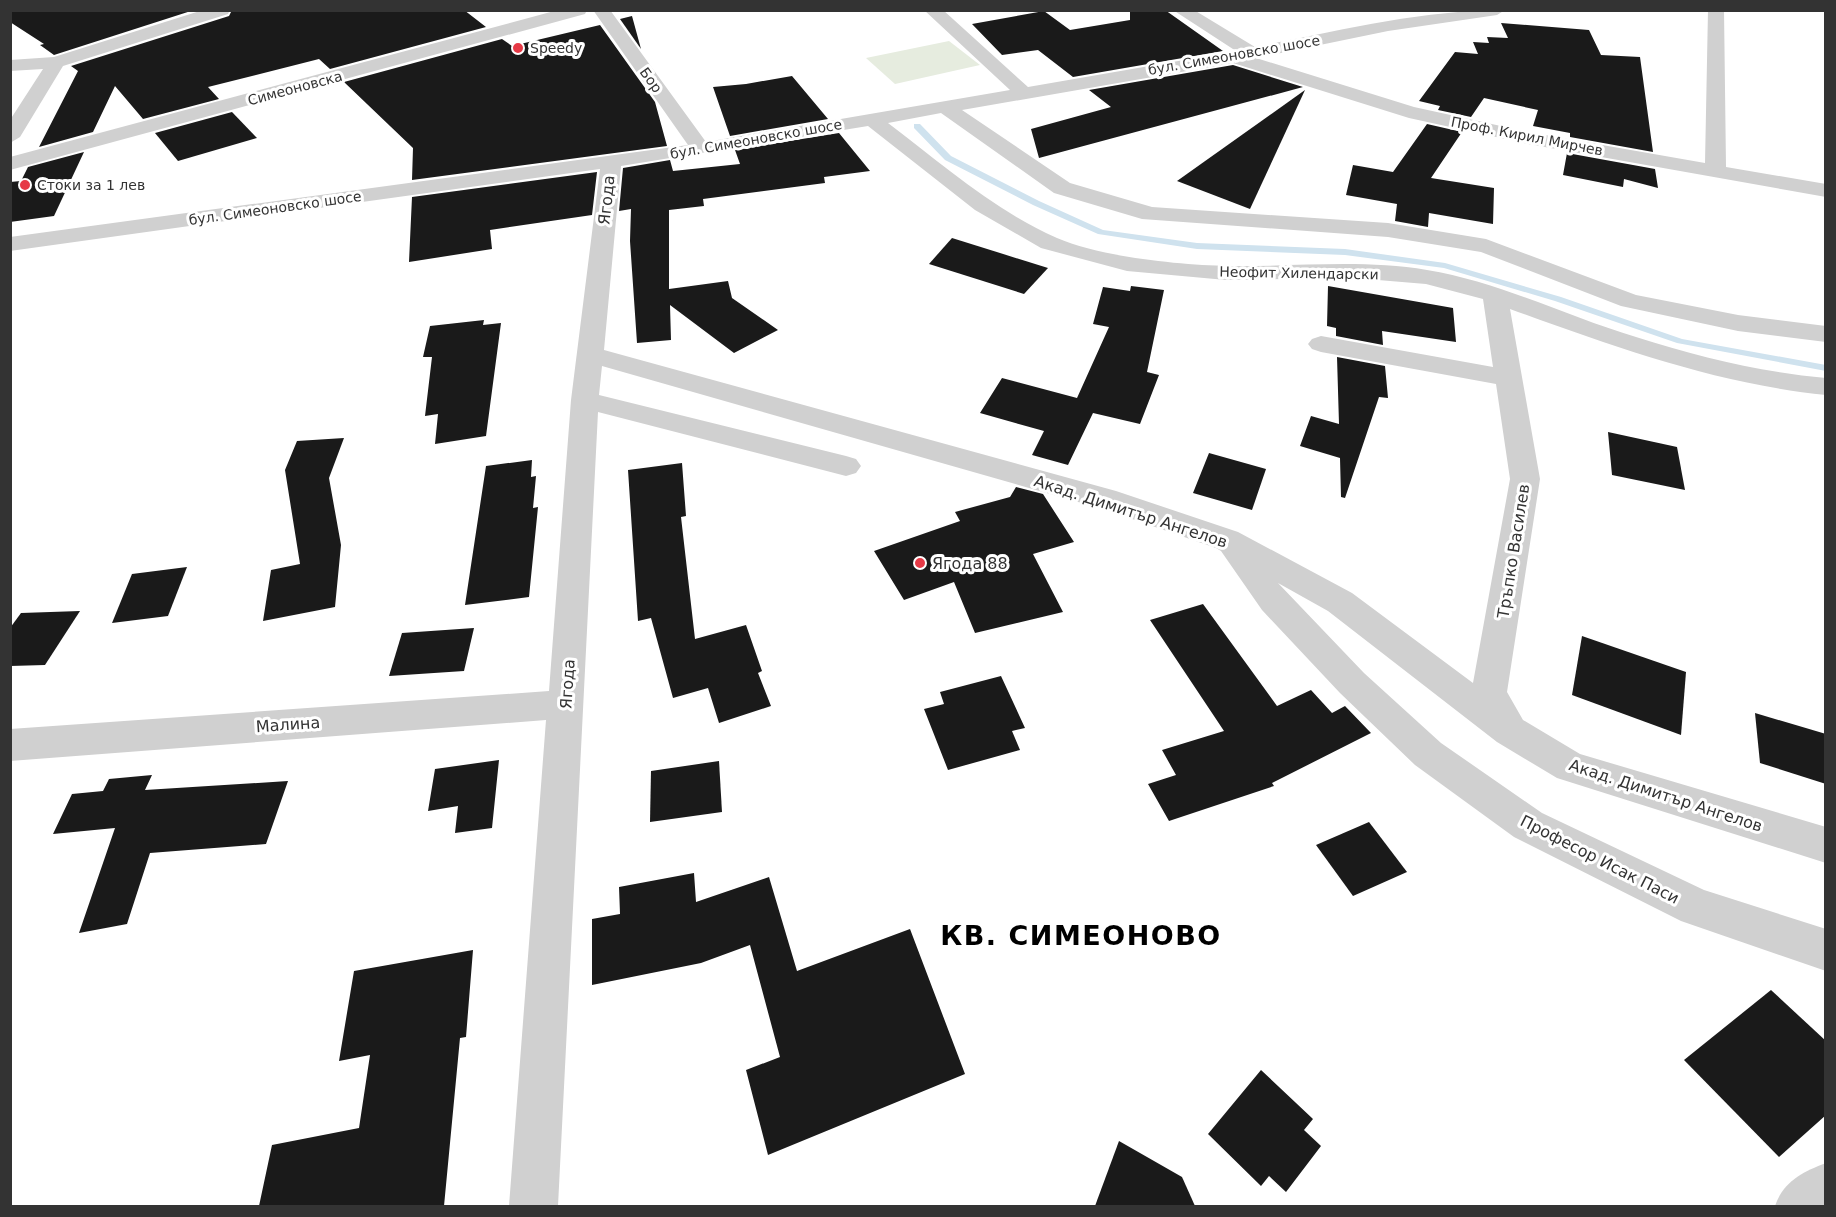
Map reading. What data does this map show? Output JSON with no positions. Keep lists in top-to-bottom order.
{
  "streets": {
    "street": [
      "бул. Симеоновско шосе",
      "Бор",
      "Симеоновска",
      "Проф. Кирил Мирчев",
      "Ягода",
      "Неофит Хилендарски",
      "Акад. Димитър Ангелов",
      "Тръпко Василев",
      "Малина",
      "Професор Исак Паси"
    ]
  },
  "crossings": [
    ["бул. Симеоновско шосе", "Бор"],
    ["бул. Симеоновско шосе", "Проф. Кирил Мирчев"],
    ["бул. Симеоновско шосе", "Ягода"],
    ["бул. Симеоновско шосе", "Неофит Хилендарски"],
    ["Ягода", "Акад. Димитър Ангелов"],
    ["Ягода", "Малина"],
    ["Неофит Хилендарски", "Тръпко Василев"],
    ["Акад. Димитър Ангелов", "Тръпко Василев"],
    ["Акад. Димитър Ангелов", "Професор Исак Паси"]
  ],
  "districts": ["КВ. СИМЕОНОВО"],
  "places": ["Speedy", "Стоки за 1 лев", "Ягода 88"]
}
